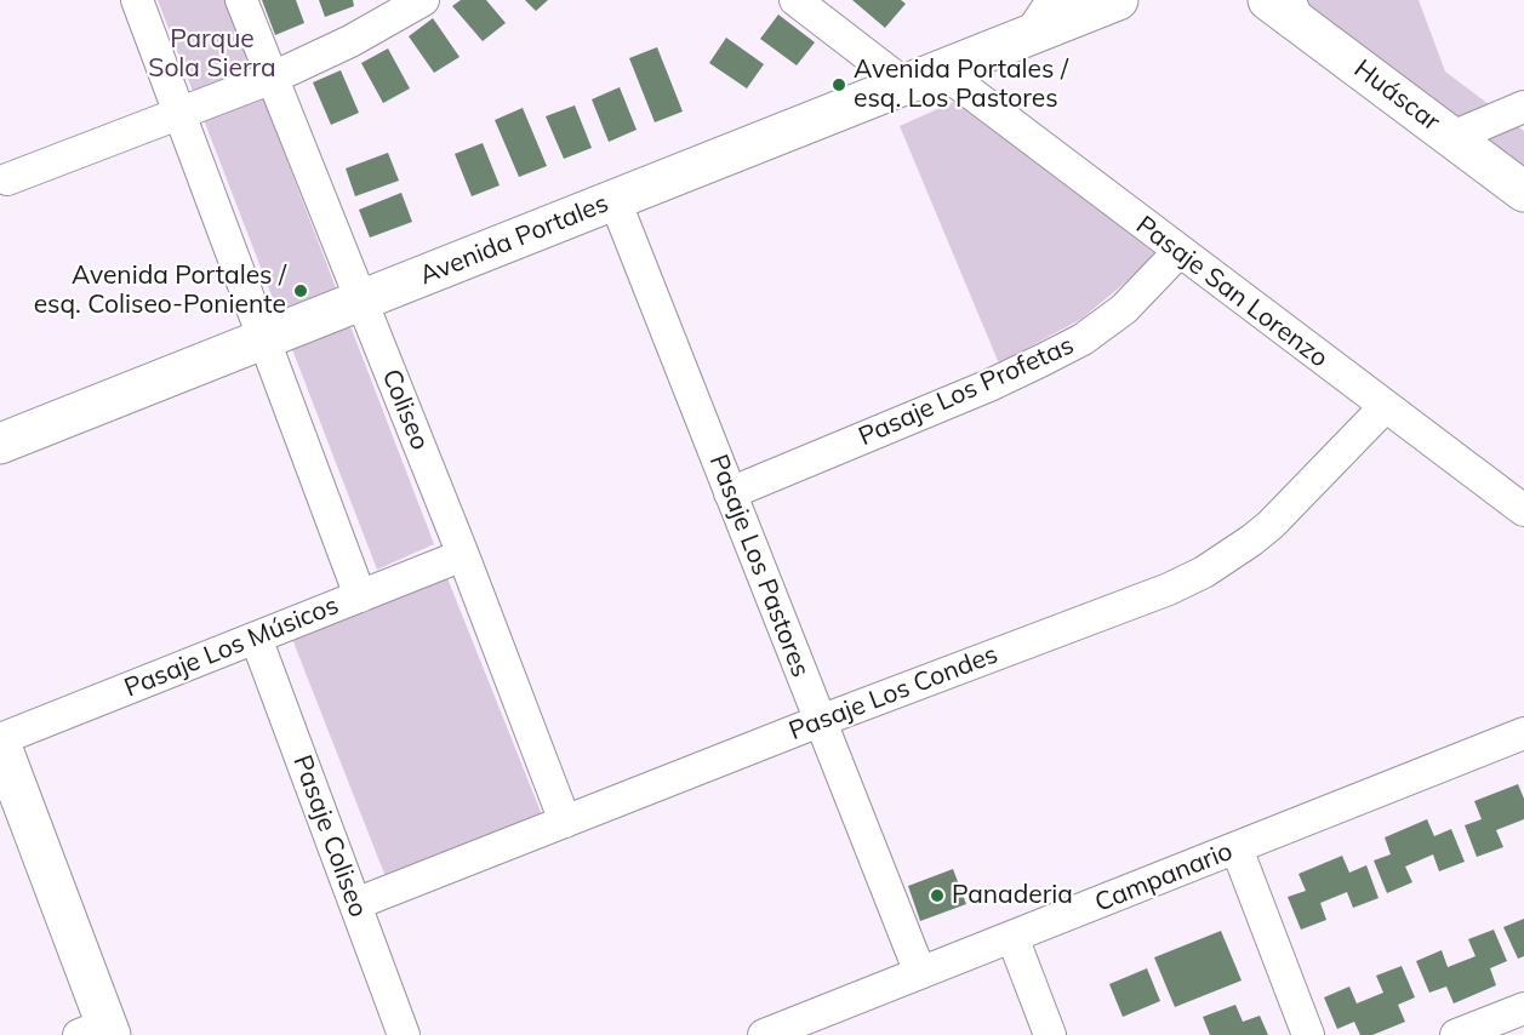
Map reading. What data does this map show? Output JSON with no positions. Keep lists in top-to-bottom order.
{
  "streets": {
    "main road": ["Huáscar", "Avenida Portales"],
    "street": [
      "Pasaje San Lorenzo",
      "Pasaje Los Profetas",
      "Coliseo",
      "Pasaje Los Pastores",
      "Pasaje Los Músicos",
      "Pasaje Los Condes",
      "Pasaje Coliseo",
      "Campanario"
    ]
  },
  "crossings": [
    ["Avenida Portales", "Pasaje San Lorenzo"],
    ["Avenida Portales", "Coliseo"],
    ["Avenida Portales", "Pasaje Los Pastores"],
    ["Pasaje San Lorenzo", "Pasaje Los Profetas"],
    ["Pasaje San Lorenzo", "Pasaje Los Condes"],
    ["Pasaje Los Profetas", "Pasaje Los Pastores"],
    ["Coliseo", "Pasaje Los Músicos"],
    ["Coliseo", "Pasaje Los Condes"],
    ["Pasaje Los Pastores", "Pasaje Los Condes"],
    ["Pasaje Los Pastores", "Campanario"],
    ["Pasaje Los Músicos", "Pasaje Coliseo"],
    ["Pasaje Los Condes", "Pasaje Coliseo"]
  ],
  "parks": ["Parque Sola Sierra"],
  "places": ["Avenida Portales / esq. Los Pastores", "Avenida Portales / esq. Coliseo-Poniente", "Panaderia"]
}
